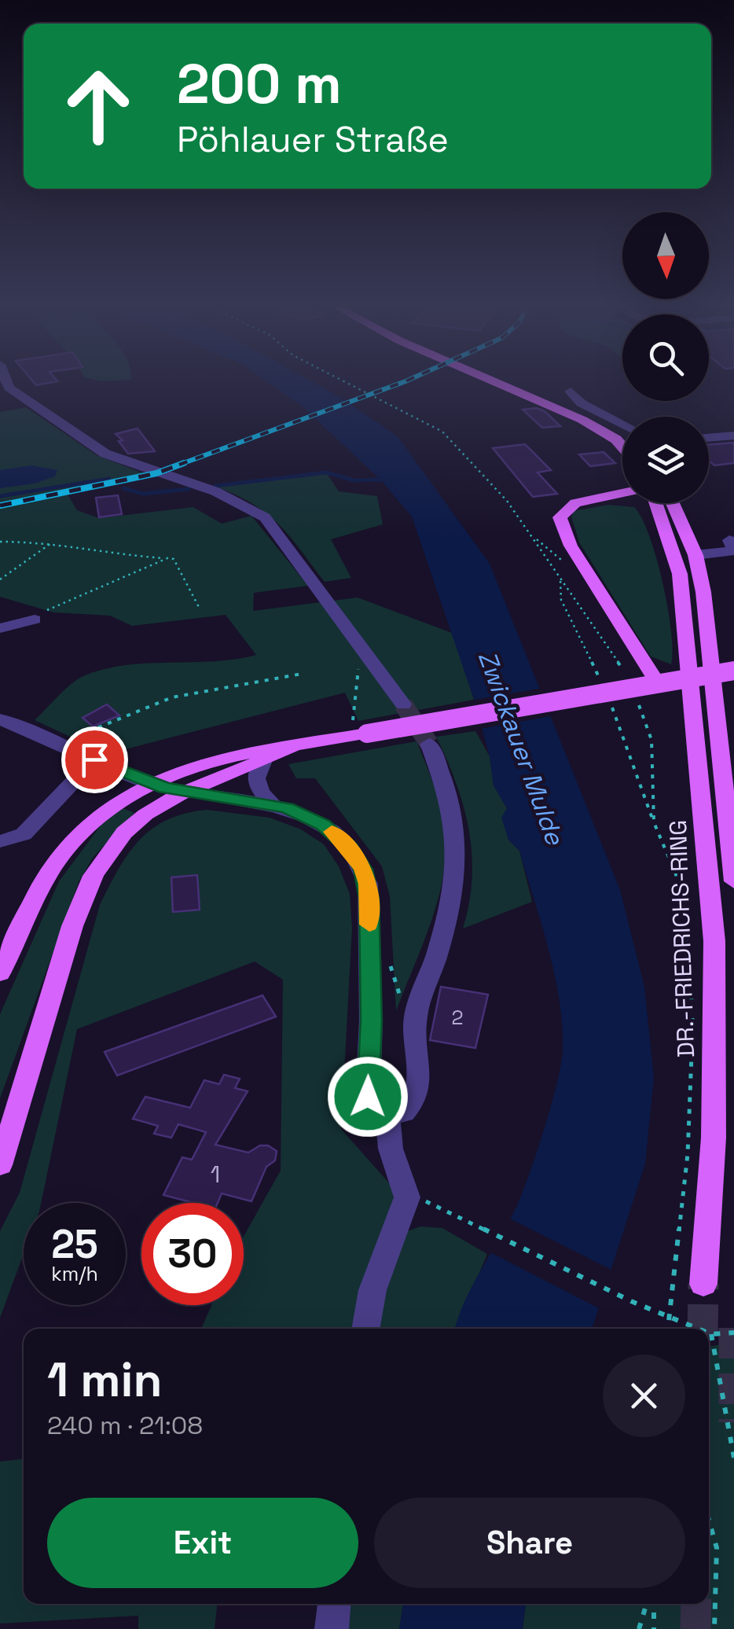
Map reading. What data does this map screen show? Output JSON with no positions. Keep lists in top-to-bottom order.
{
  "streets": {
    "main road": ["DR.-FRIEDRICHS-RING"]
  },
  "water": ["Zwickauer Mulde"],
  "house_numbers": ["2", "1"],
  "north": "bottom",
  "page": {
    "turn": ["200 m", "Pöhlauer Straße"],
    "speed": "25 km/h",
    "limit": "30",
    "heading": ["1 min", "240 m · 21:08"],
    "buttons": ["Exit", "Share"]
  }
}
